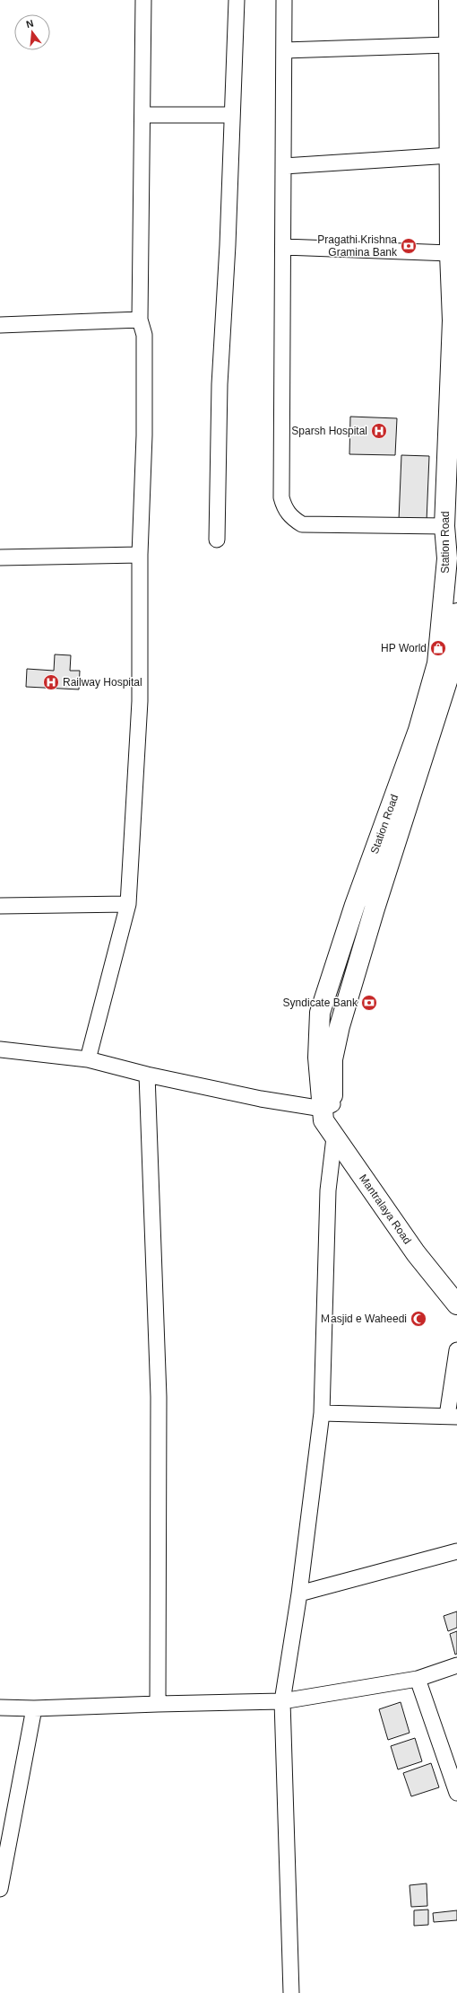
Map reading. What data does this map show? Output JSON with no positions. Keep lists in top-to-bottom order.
{
  "streets": {
    "highway": ["Station Road", "Mantralaya Road"]
  },
  "crossings": [
    ["Station Road", "Mantralaya Road"]
  ],
  "places": {
    "bank": ["Pragathi Krishna Gramina Bank", "Syndicate Bank"],
    "hospital": ["Sparsh Hospital", "Railway Hospital"],
    "shop": ["HP World"],
    "mosque": ["Ｍasjid e Waheedi"]
  },
  "north": "top"
}
